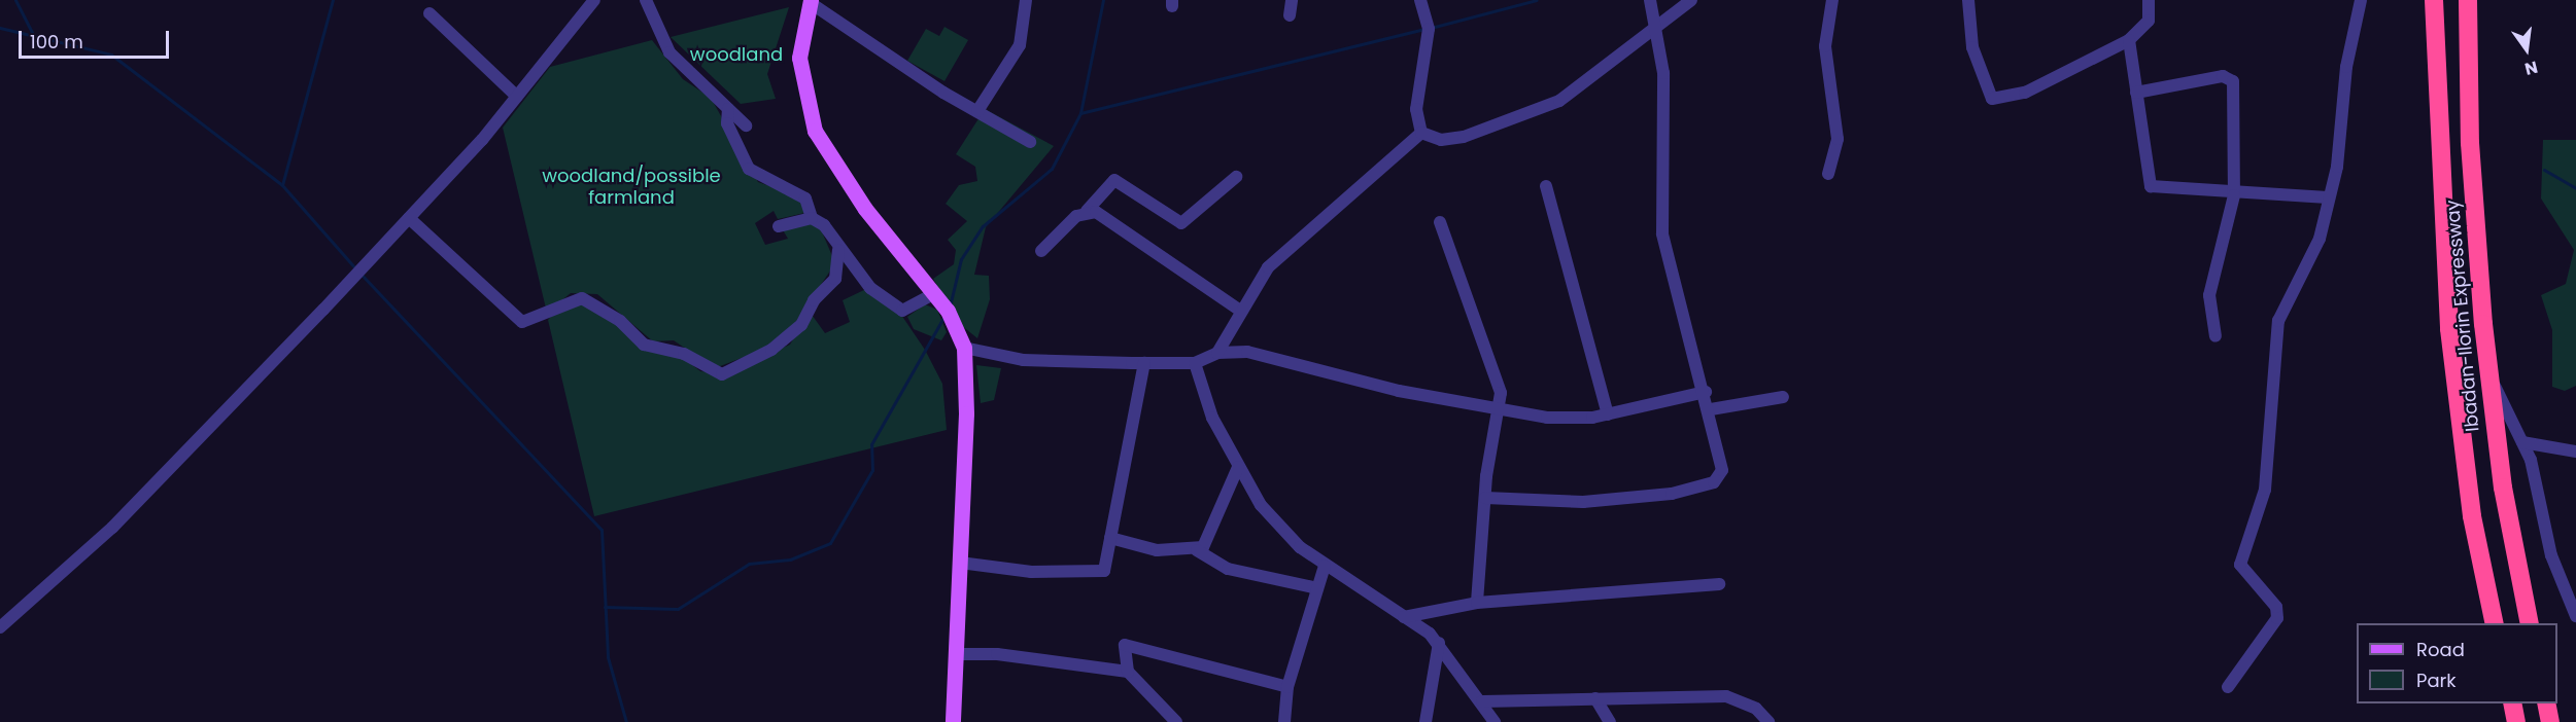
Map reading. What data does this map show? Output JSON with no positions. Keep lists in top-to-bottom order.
{
  "streets": {
    "highway": ["Ibadan-Ilorin Expressway"]
  },
  "parks": ["woodland", "woodland/possible farmland"],
  "legend": ["Road", "Park"],
  "scale_bar": "100 m",
  "north": "bottom"
}
